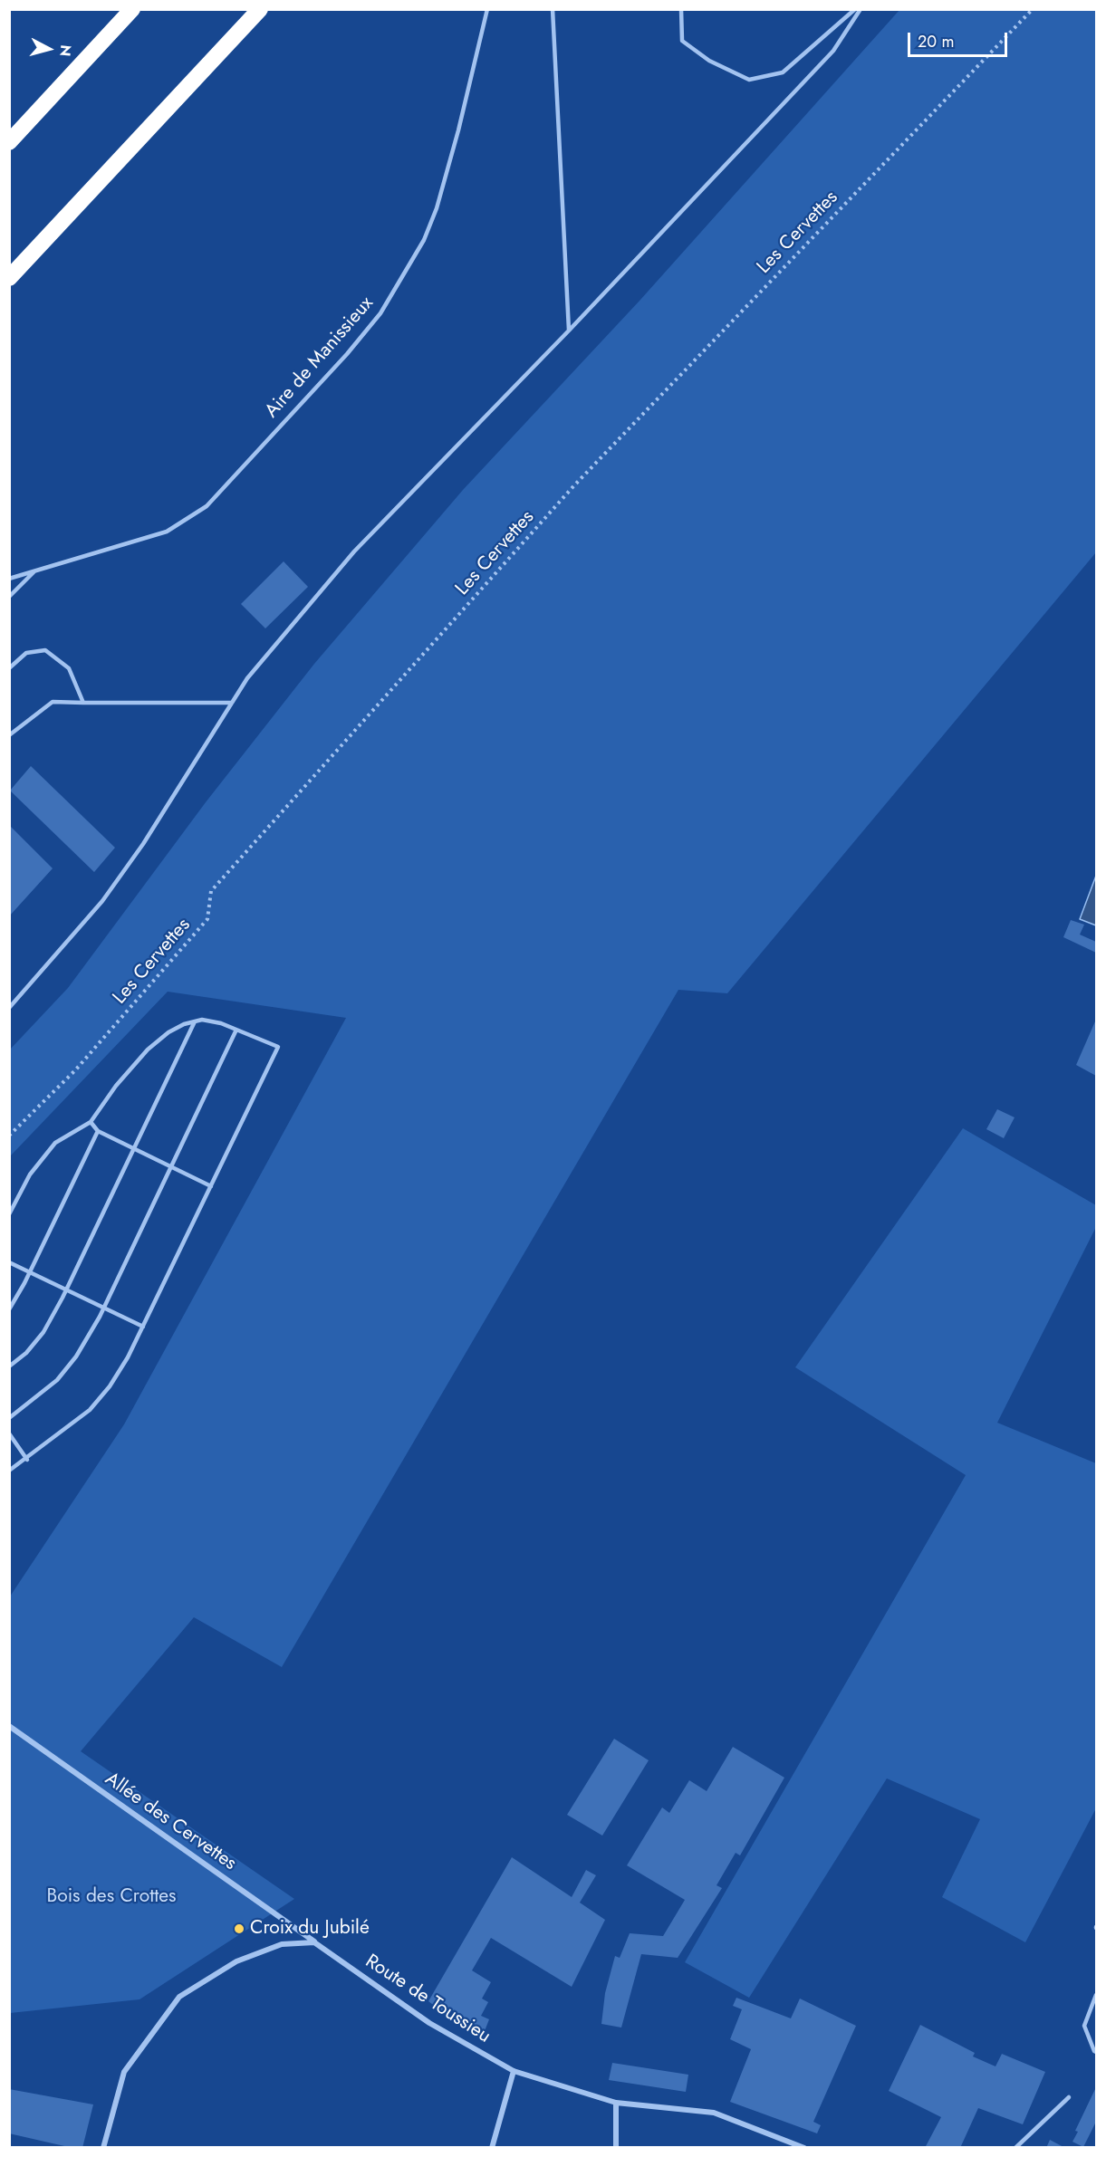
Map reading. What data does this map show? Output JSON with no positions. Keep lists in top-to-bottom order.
{
  "streets": {
    "street": ["Allée des Cervettes", "Route de Toussieu"],
    "lane": ["Aire de Manissieux"],
    "path": ["Les Cervettes"]
  },
  "crossings": [
    ["Allée des Cervettes", "Route de Toussieu"]
  ],
  "parks": ["Bois des Crottes"],
  "places": ["Croix du Jubilé"],
  "scale_bar": "20 m",
  "north": "right"
}
